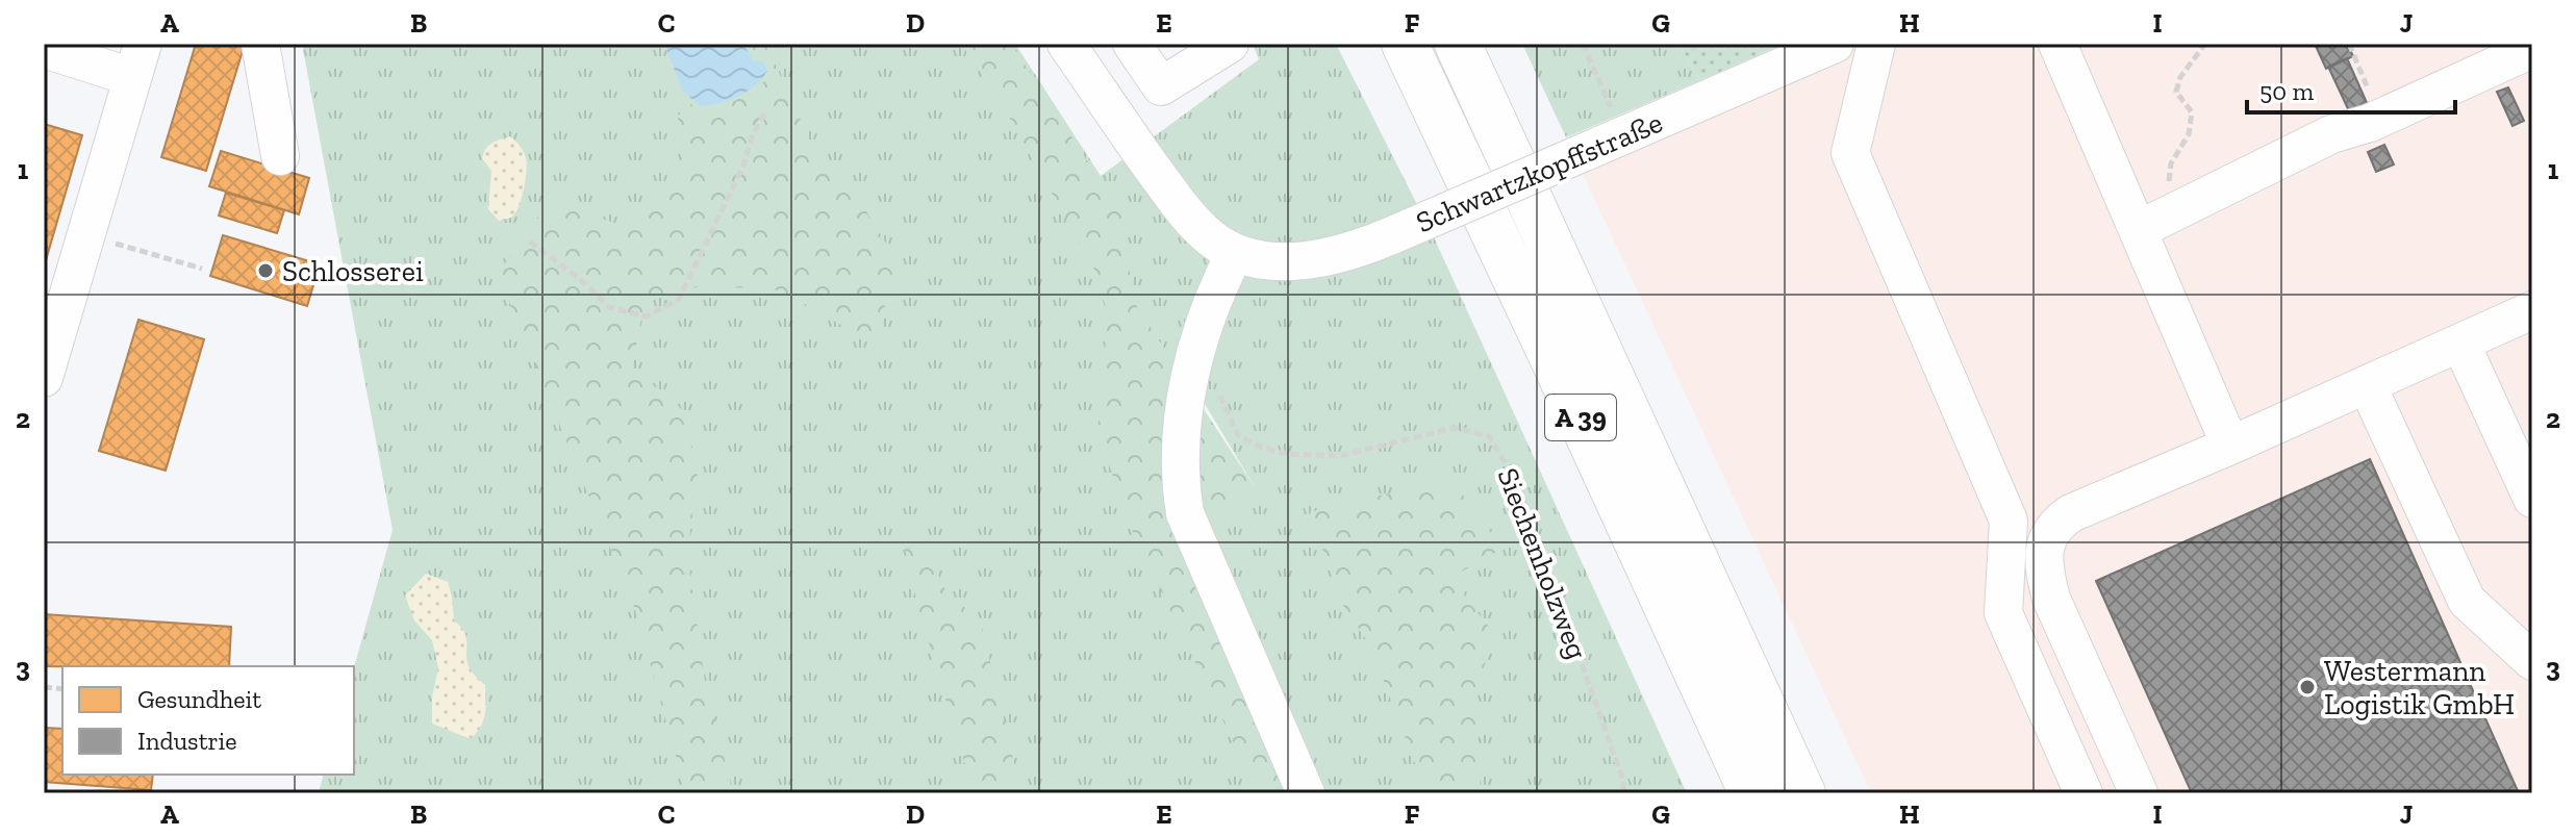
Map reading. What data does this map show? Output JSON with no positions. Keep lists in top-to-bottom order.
{
  "streets": {
    "highway": ["A 39"],
    "street": ["Schwartzkopffstraße"],
    "path": ["Siechenholzweg"]
  },
  "places": ["Schlosserei", "Westermann Logistik GmbH"],
  "legend": ["Gesundheit", "Industrie"],
  "scale_bar": "50 m",
  "grid": {
    "columns": [
      "A",
      "B",
      "C",
      "D",
      "E",
      "F",
      "G",
      "H",
      "I",
      "J"
    ],
    "rows": ["1", "2", "3"]
  }
}
